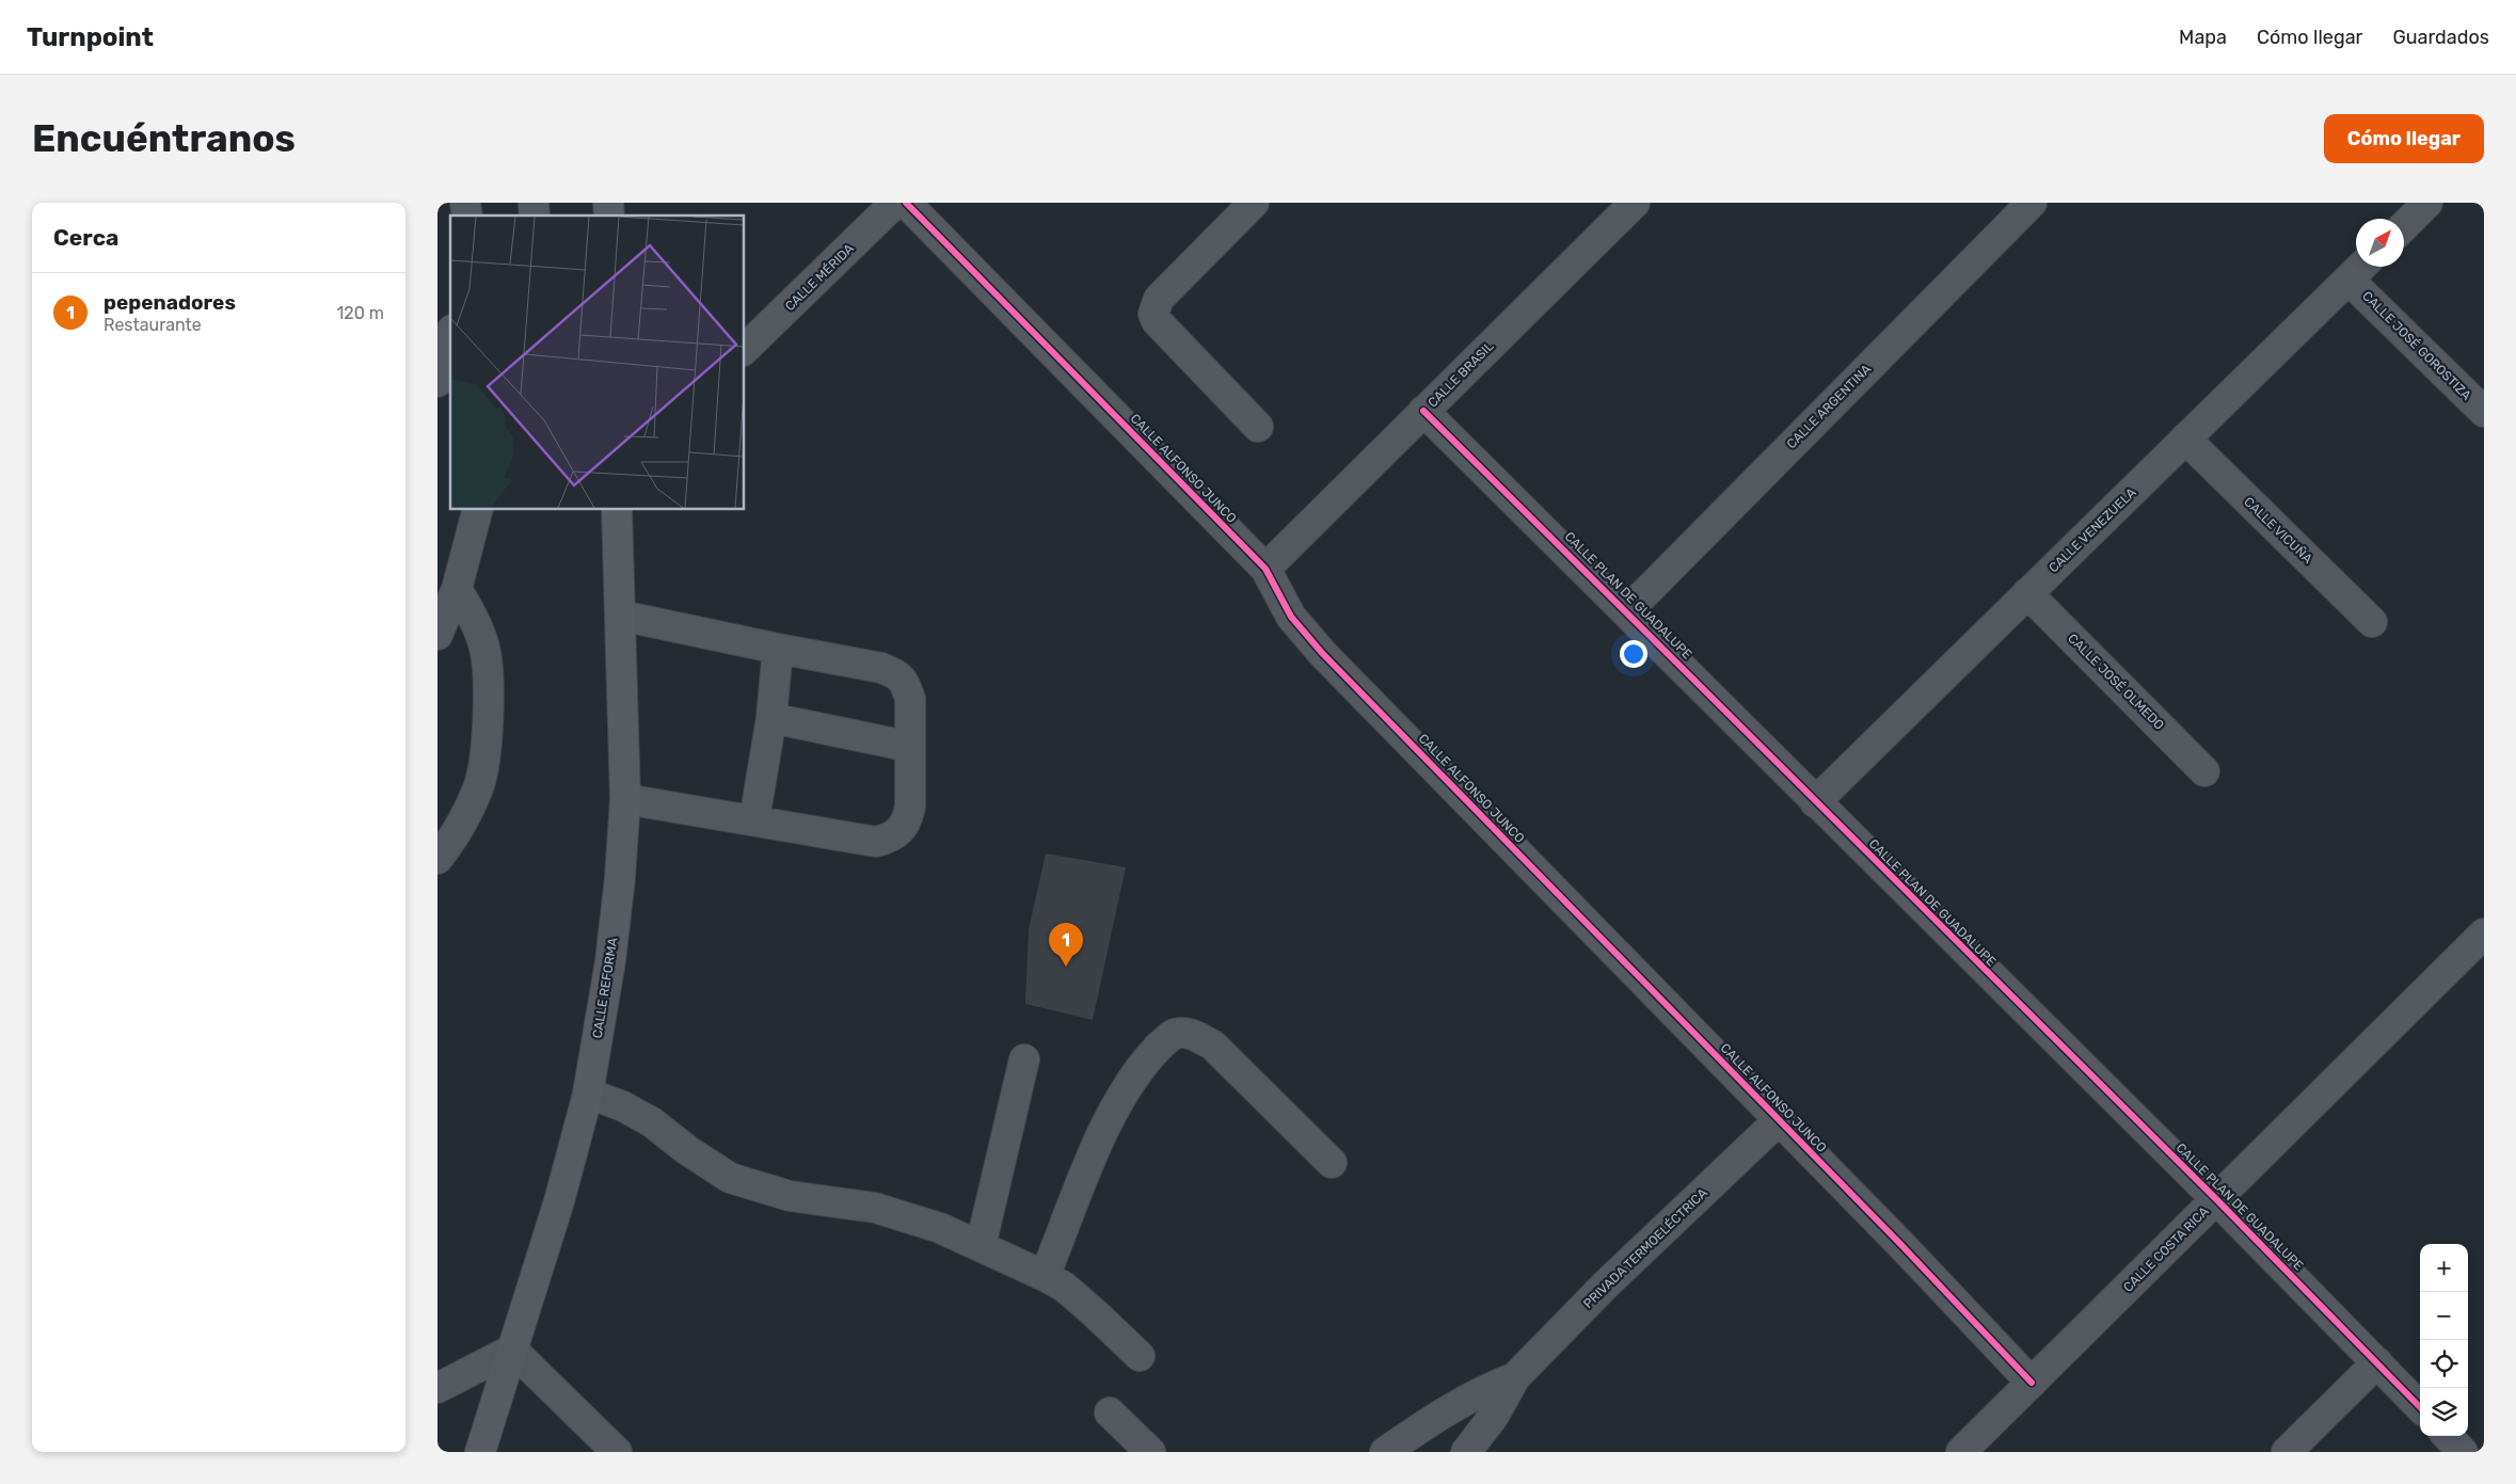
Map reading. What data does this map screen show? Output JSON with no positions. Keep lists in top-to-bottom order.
{
  "streets": {
    "main road": ["CALLE REFORMA"],
    "street": [
      "CALLE MÉRIDA",
      "CALLE JOSÉ GOROSTIZA",
      "CALLE BRASIL",
      "CALLE ARGENTINA",
      "CALLE ALFONSO JUNCO",
      "CALLE VENEZUELA",
      "CALLE VICUÑA",
      "CALLE PLAN DE GUADALUPE",
      "CALLE JOSÉ OLMEDO",
      "PRIVADA TERMOELÉCTRICA",
      "CALLE COSTA RICA"
    ]
  },
  "crossings": [
    ["CALLE JOSÉ GOROSTIZA", "CALLE VENEZUELA"],
    ["CALLE BRASIL", "CALLE ALFONSO JUNCO"],
    ["CALLE BRASIL", "CALLE PLAN DE GUADALUPE"],
    ["CALLE ARGENTINA", "CALLE PLAN DE GUADALUPE"],
    ["CALLE ALFONSO JUNCO", "PRIVADA TERMOELÉCTRICA"],
    ["CALLE ALFONSO JUNCO", "CALLE COSTA RICA"],
    ["CALLE VENEZUELA", "CALLE VICUÑA"],
    ["CALLE VENEZUELA", "CALLE PLAN DE GUADALUPE"],
    ["CALLE VENEZUELA", "CALLE JOSÉ OLMEDO"],
    ["CALLE PLAN DE GUADALUPE", "CALLE COSTA RICA"]
  ],
  "north": "top right",
  "page": {
    "header": "Turnpoint",
    "nav": ["Mapa", "Cómo llegar", "Guardados"],
    "buttons": "Cómo llegar",
    "title": "Encuéntranos",
    "heading": "Cerca",
    "list": [
      {
        "mark": "1",
        "name": "pepenadores",
        "note": "Restaurante",
        "value": "120 m"
      }
    ],
    "pins": "1",
    "map_buttons": ["+", "−"]
  }
}
